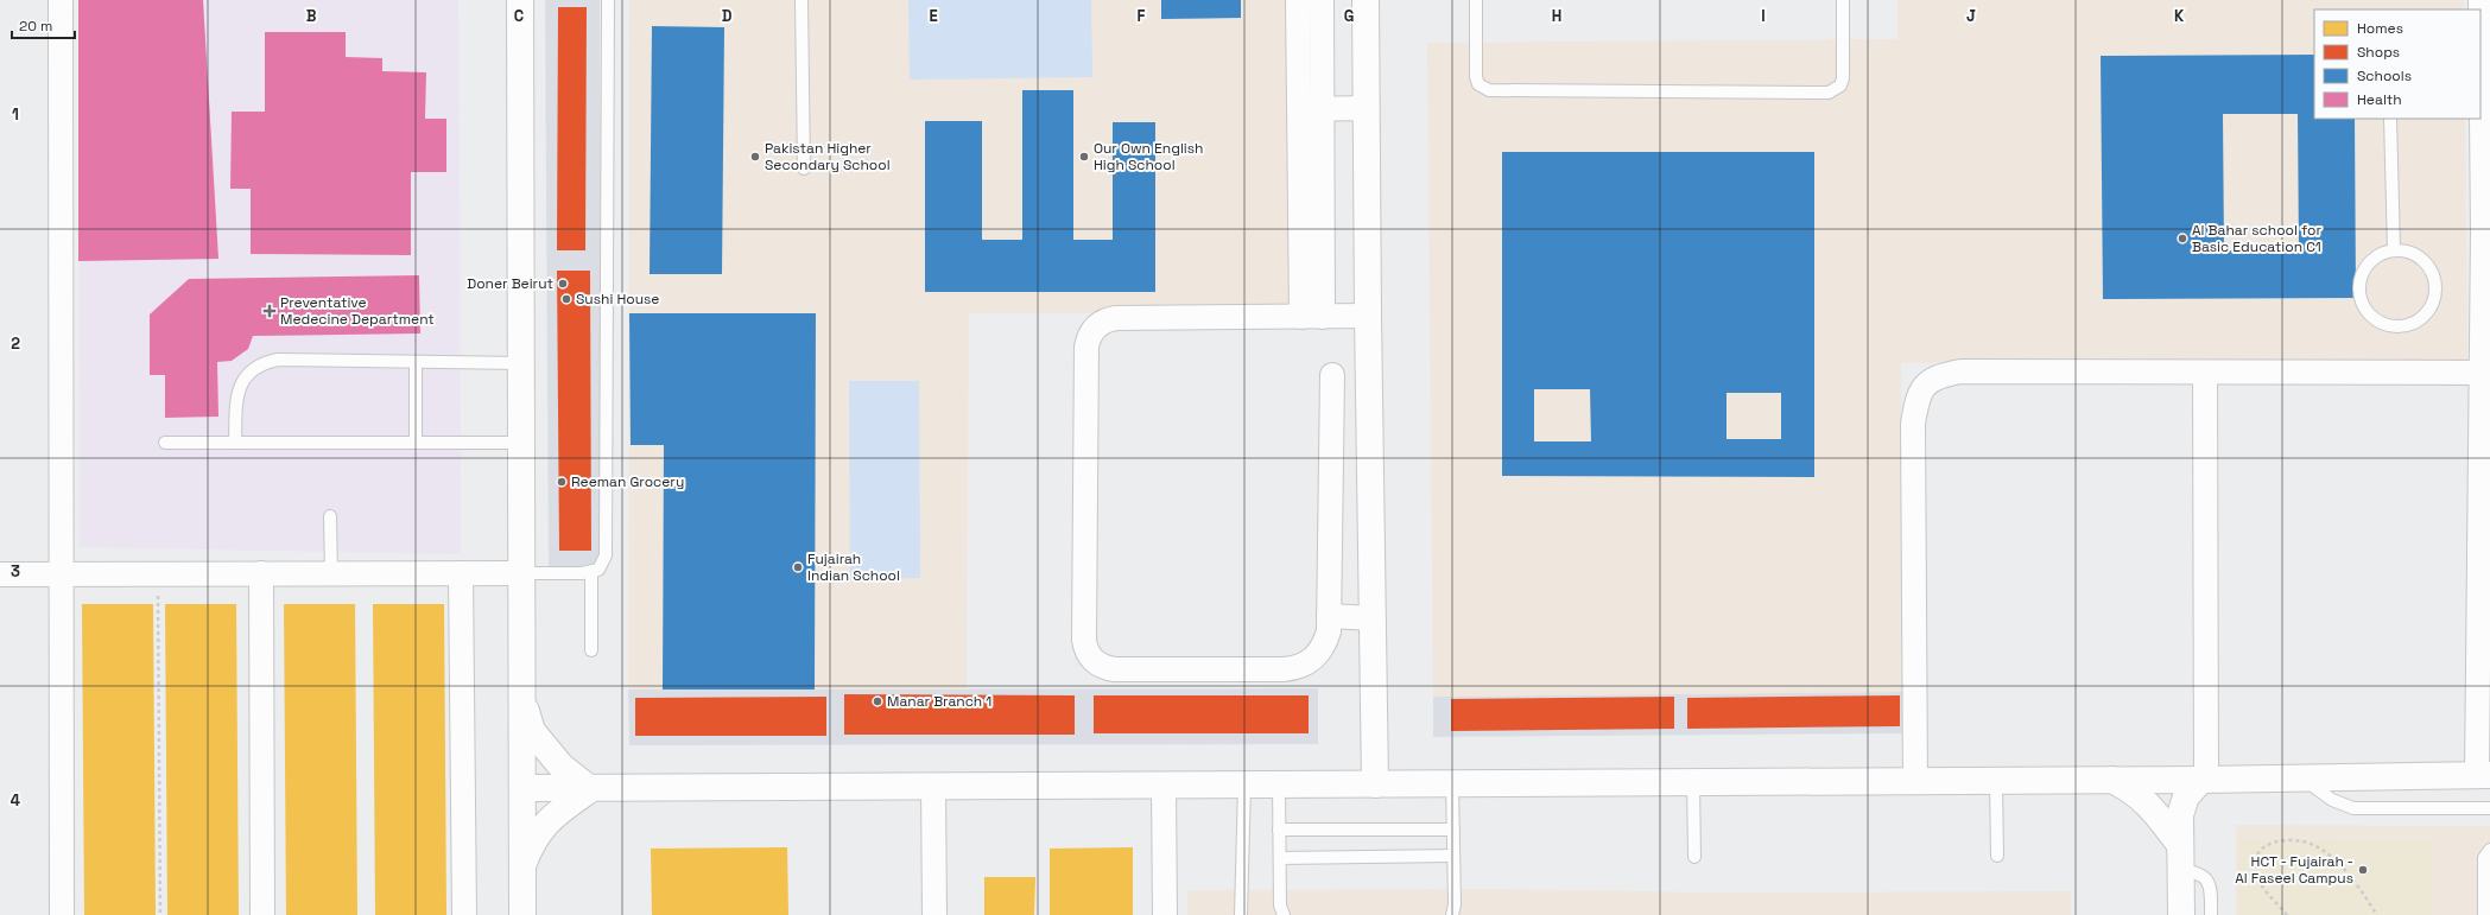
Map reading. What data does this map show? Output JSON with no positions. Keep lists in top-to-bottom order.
{
  "places": {
    "other": [
      "Pakistan Higher Secondary School",
      "Our Own English High School",
      "Al Bahar school for Basic Education C1",
      "Doner Beirut",
      "Sushi House",
      "Reeman Grocery",
      "Fujairah Indian School",
      "Manar Branch 1",
      "HCT - Fujairah - Al Faseel Campus"
    ],
    "health": ["Preventative Medecine Department"]
  },
  "legend": [
    "Homes",
    "Shops",
    "Schools",
    "Health"
  ],
  "scale_bar": "20 m",
  "grid": {
    "columns": [
      "B",
      "C",
      "D",
      "E",
      "F",
      "G",
      "H",
      "I",
      "J",
      "K"
    ],
    "rows": [
      "1",
      "2",
      "3",
      "4"
    ]
  }
}
